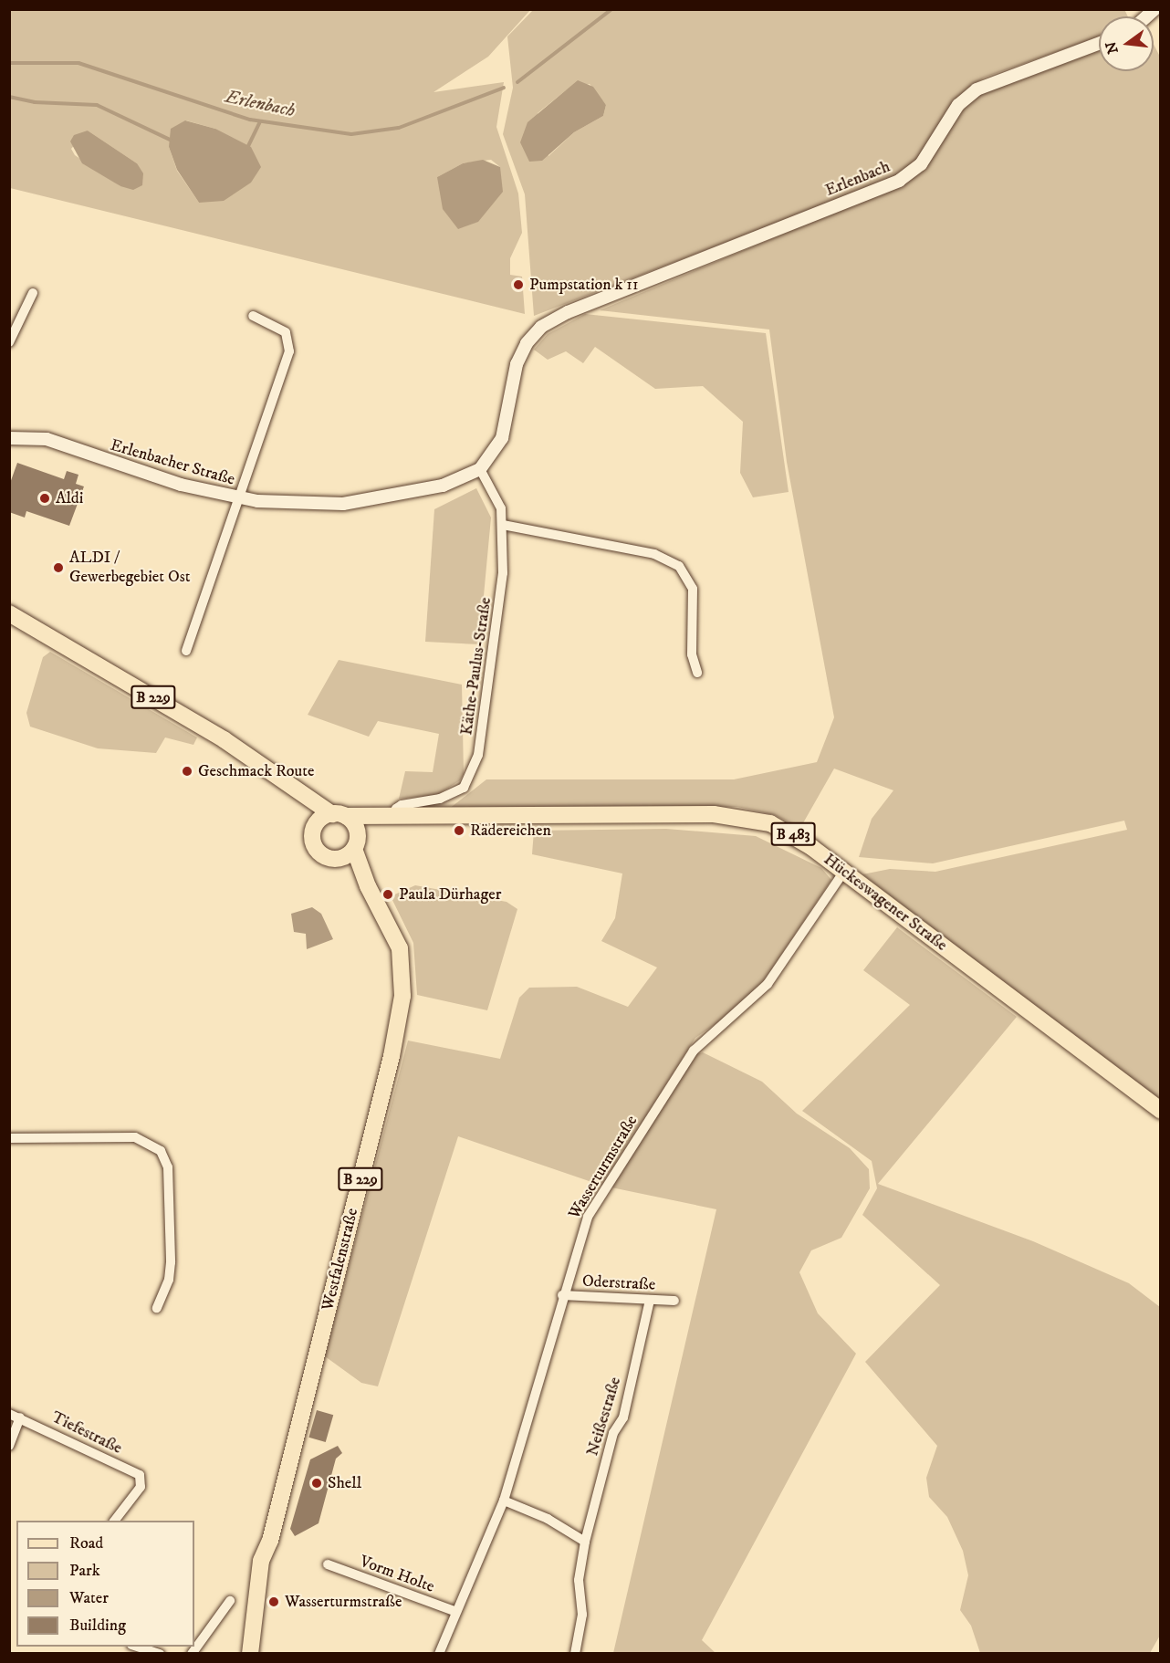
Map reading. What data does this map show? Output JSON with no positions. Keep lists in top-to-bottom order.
{
  "streets": {
    "main road": [
      "B 229",
      "B 483",
      "Hückeswagener Straße",
      "Westfalenstraße"
    ],
    "street": [
      "Erlenbach",
      "Erlenbacher Straße",
      "Käthe-Paulus-Straße",
      "Wasserturmstraße",
      "Oderstraße",
      "Neißestraße",
      "Tiefestraße",
      "Vorm Holte"
    ]
  },
  "crossings": [
    ["Erlenbach", "Erlenbacher Straße"],
    ["Erlenbacher Straße", "Käthe-Paulus-Straße"],
    ["Käthe-Paulus-Straße", "Hückeswagener Straße"],
    ["B 229", "Hückeswagener Straße"],
    ["B 229", "Westfalenstraße"],
    ["Hückeswagener Straße", "Wasserturmstraße"],
    ["Hückeswagener Straße", "Westfalenstraße"],
    ["Wasserturmstraße", "Oderstraße"],
    ["Wasserturmstraße", "Vorm Holte"],
    ["Oderstraße", "Neißestraße"]
  ],
  "water": ["Erlenbach"],
  "places": [
    "Pumpstation k 11",
    "Aldi",
    "ALDI / Gewerbegebiet Ost",
    "Geschmack Route",
    "Rädereichen",
    "Paula Dürhager",
    "Shell",
    "Wasserturmstraße"
  ],
  "legend": [
    "Road",
    "Park",
    "Water",
    "Building"
  ],
  "north": "left"
}
